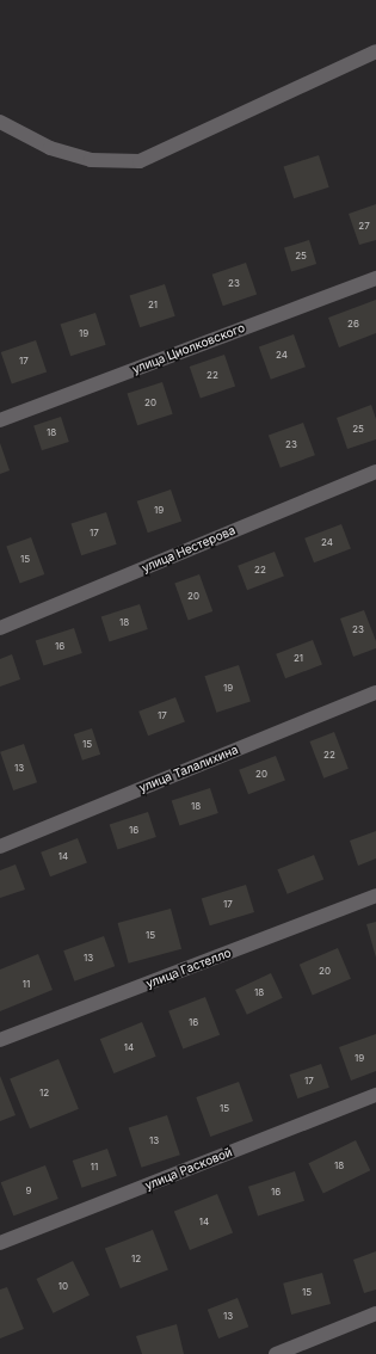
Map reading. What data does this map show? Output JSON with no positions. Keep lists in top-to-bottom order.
{
  "streets": {
    "street": [
      "улица Циолковского",
      "улица Нестерова",
      "улица Талалихина",
      "улица Гастелло",
      "улица Расковой"
    ]
  },
  "house_numbers": [
    "27",
    "25",
    "23",
    "21",
    "26",
    "19",
    "24",
    "17",
    "22",
    "20",
    "25",
    "18",
    "23",
    "19",
    "17",
    "24",
    "15",
    "22",
    "20",
    "18",
    "23",
    "16",
    "21",
    "19",
    "17",
    "15",
    "22",
    "13",
    "20",
    "18",
    "16",
    "14",
    "17",
    "15",
    "13",
    "20",
    "11",
    "18",
    "16",
    "14",
    "19",
    "17",
    "12",
    "15",
    "13",
    "18",
    "11",
    "9",
    "16",
    "14",
    "12",
    "10",
    "15",
    "13"
  ]
}
